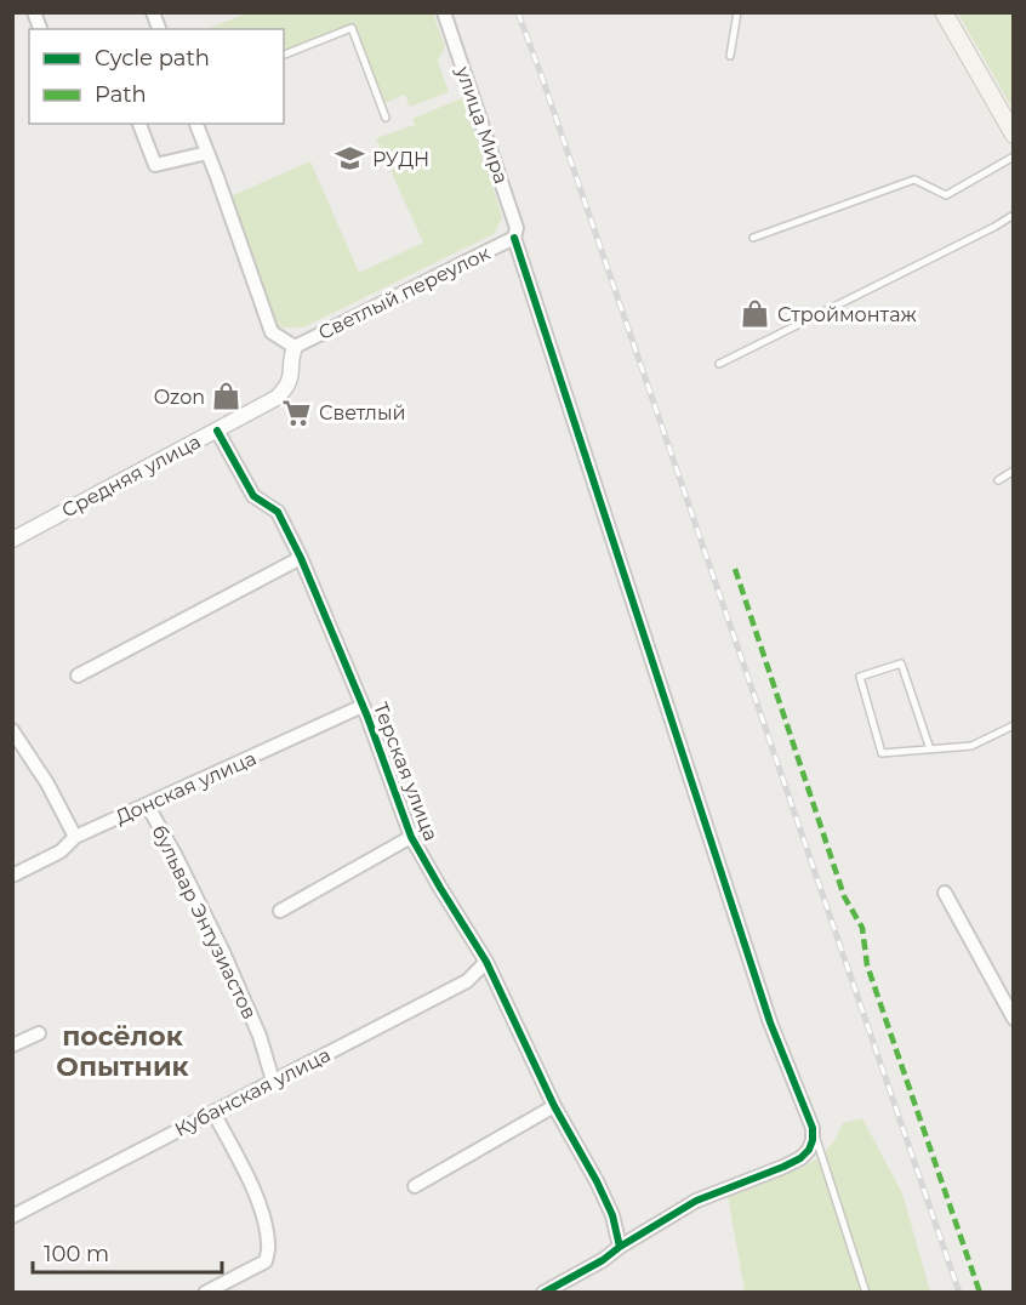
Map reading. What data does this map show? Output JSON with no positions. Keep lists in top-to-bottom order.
{
  "streets": {
    "street": [
      "улица Мира",
      "Светлый переулок",
      "Средняя улица",
      "Терская улица",
      "Донская улица",
      "бульвар Энтузиастов",
      "Кубанская улица"
    ]
  },
  "crossings": [
    ["улица Мира", "Светлый переулок"],
    ["Светлый переулок", "Средняя улица"],
    ["Средняя улица", "Терская улица"],
    ["Терская улица", "Донская улица"],
    ["Терская улица", "Кубанская улица"],
    ["Донская улица", "бульвар Энтузиастов"],
    ["бульвар Энтузиастов", "Кубанская улица"]
  ],
  "districts": ["посёлок Опытник"],
  "places": {
    "school or university": ["РУДН"],
    "shop": ["Строймонтаж", "Ozon"],
    "supermarket": ["Светлый"]
  },
  "legend": ["Cycle path", "Path"],
  "scale_bar": "100 m"
}
